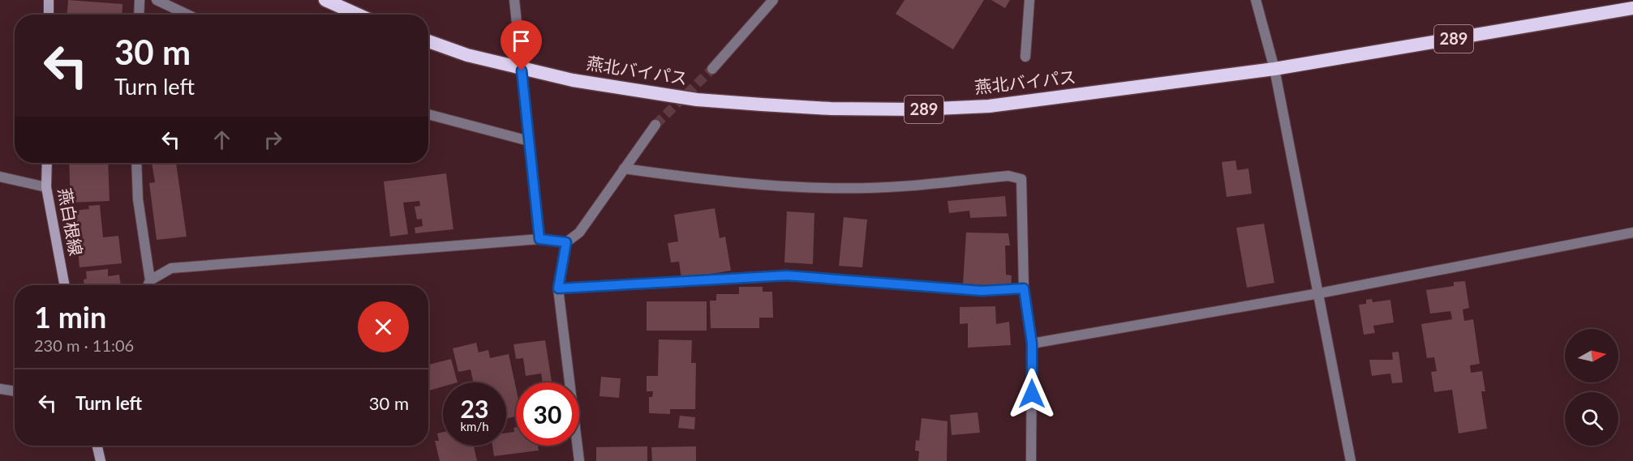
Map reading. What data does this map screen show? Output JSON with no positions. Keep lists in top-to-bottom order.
{
  "streets": {
    "highway": ["289", "燕北バイパス"],
    "main road": ["燕白根線"]
  },
  "north": "right",
  "page": {
    "turn": ["30 m", "Turn left"],
    "heading": ["1 min", "230 m · 11:06"],
    "list": [
      {
        "name": "Turn left",
        "value": "30 m"
      }
    ],
    "speed": "23 km/h",
    "limit": "30"
  }
}
